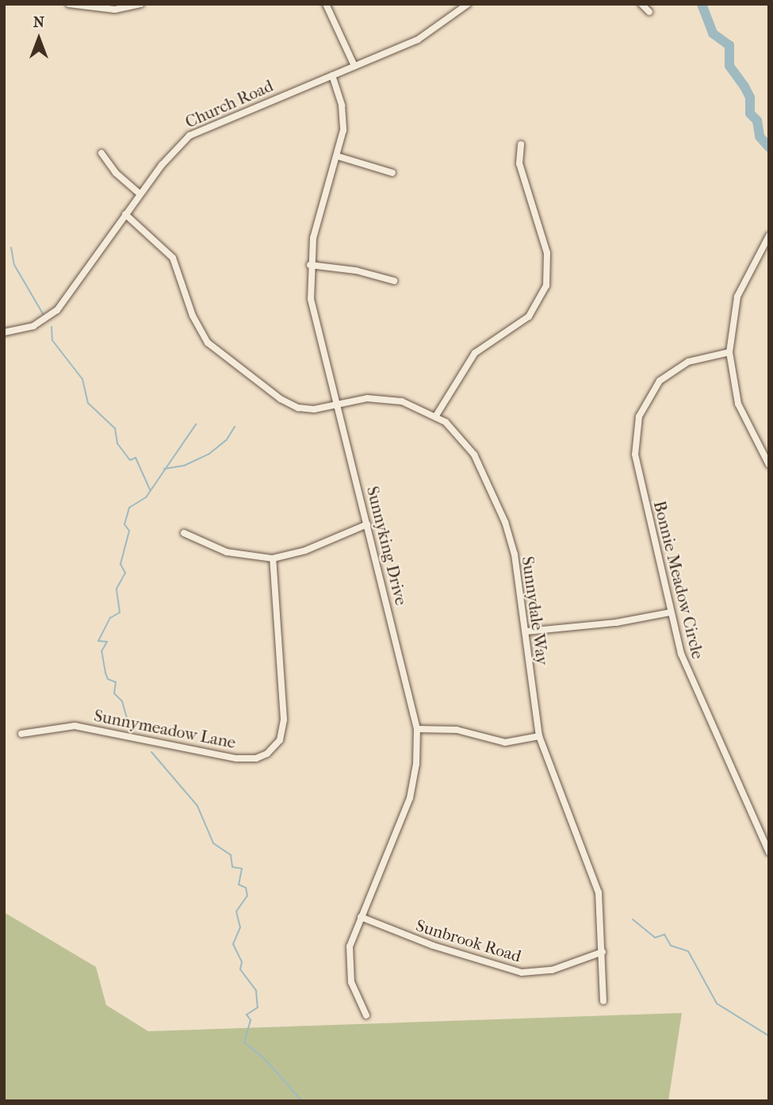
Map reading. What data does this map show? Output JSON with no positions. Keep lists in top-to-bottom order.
{
  "streets": {
    "street": [
      "Church Road",
      "Sunnyking Drive",
      "Bonnie Meadow Circle",
      "Sunnydale Way",
      "Sunnymeadow Lane",
      "Sunbrook Road"
    ]
  },
  "crossings": [
    ["Church Road", "Sunnyking Drive"],
    ["Church Road", "Sunnydale Way"],
    ["Sunnyking Drive", "Sunnydale Way"],
    ["Sunnyking Drive", "Sunbrook Road"],
    ["Sunnydale Way", "Sunbrook Road"]
  ],
  "north": "top"
}
